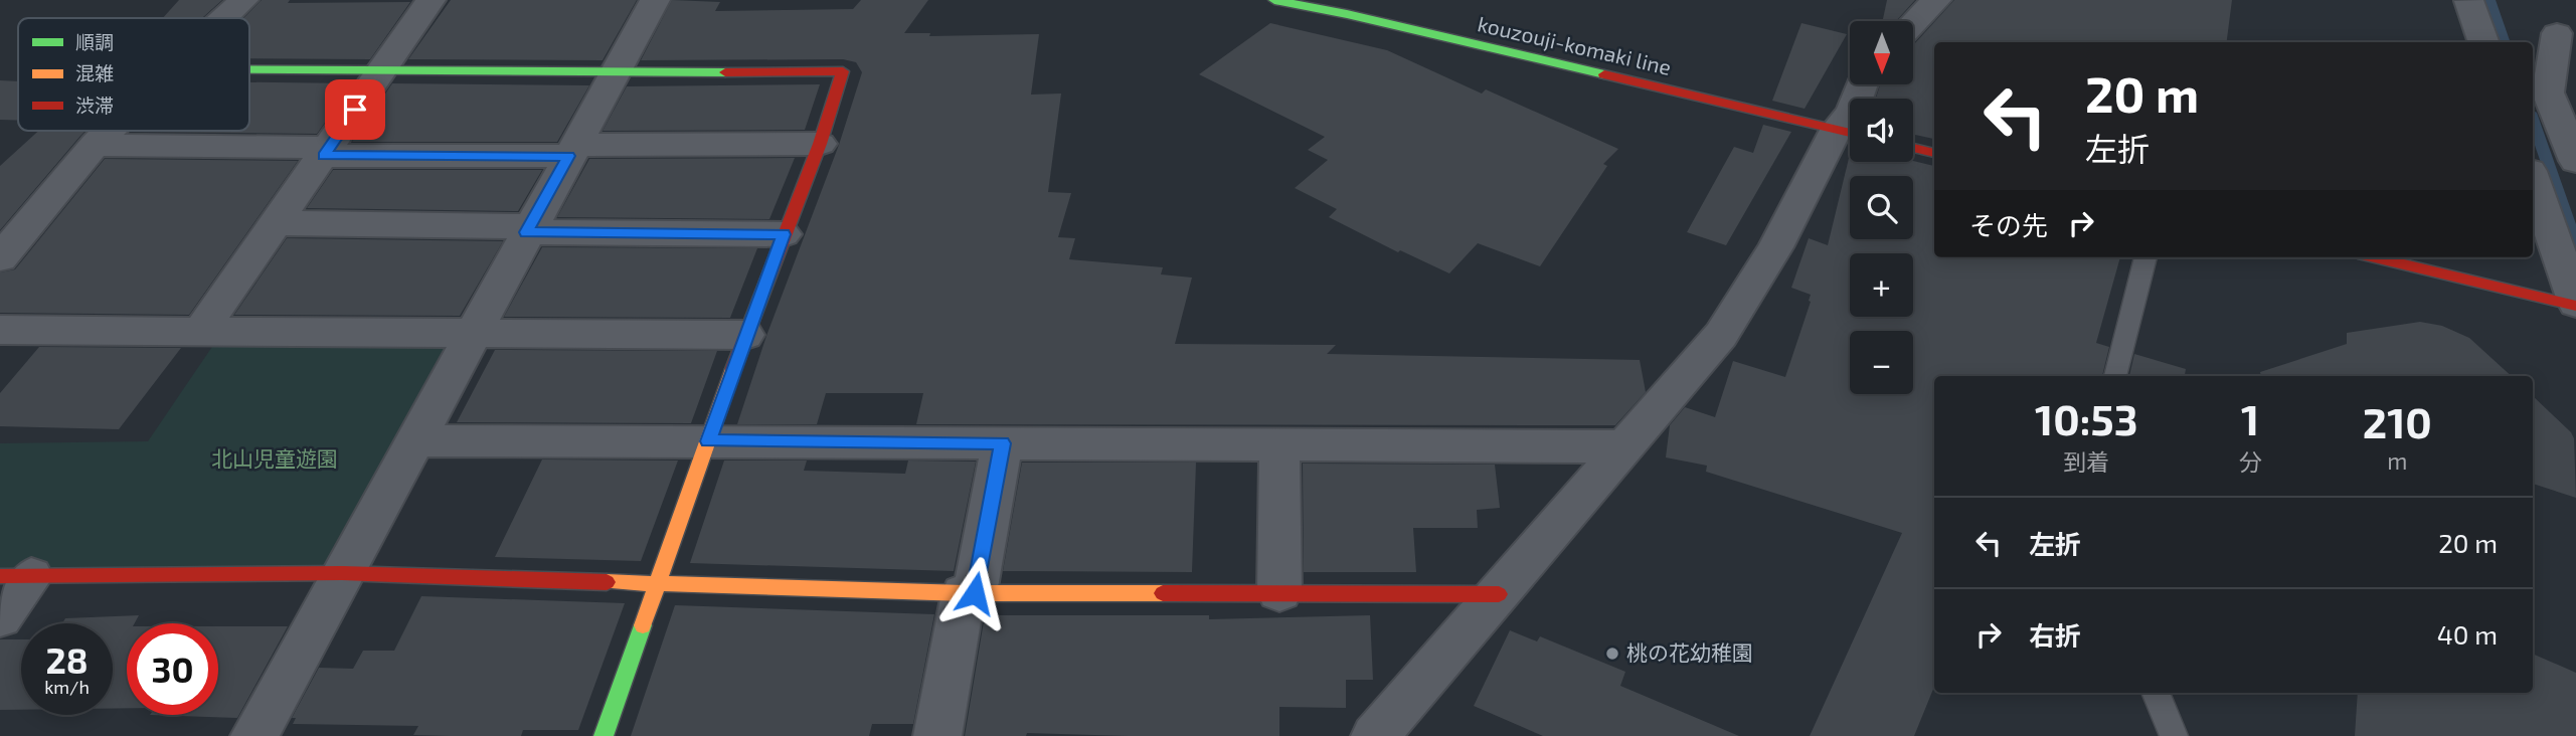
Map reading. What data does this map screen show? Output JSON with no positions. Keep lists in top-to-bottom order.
{
  "streets": {
    "street": ["kouzouji-komaki line"]
  },
  "parks": ["北山児童遊園"],
  "places": ["桃の花幼稚園"],
  "legend": ["順調", "混雑", "渋滞"],
  "north": "bottom",
  "page": {
    "map_buttons": ["+", "−"],
    "turn": ["20 m", "左折"],
    "then": "その先",
    "eta": [
      "10:53",
      "到着",
      "1",
      "分",
      "210",
      "m"
    ],
    "list": [
      {
        "name": "左折",
        "value": "20 m"
      },
      {
        "name": "右折",
        "value": "40 m"
      }
    ],
    "speed": "28 km/h",
    "limit": "30"
  }
}
